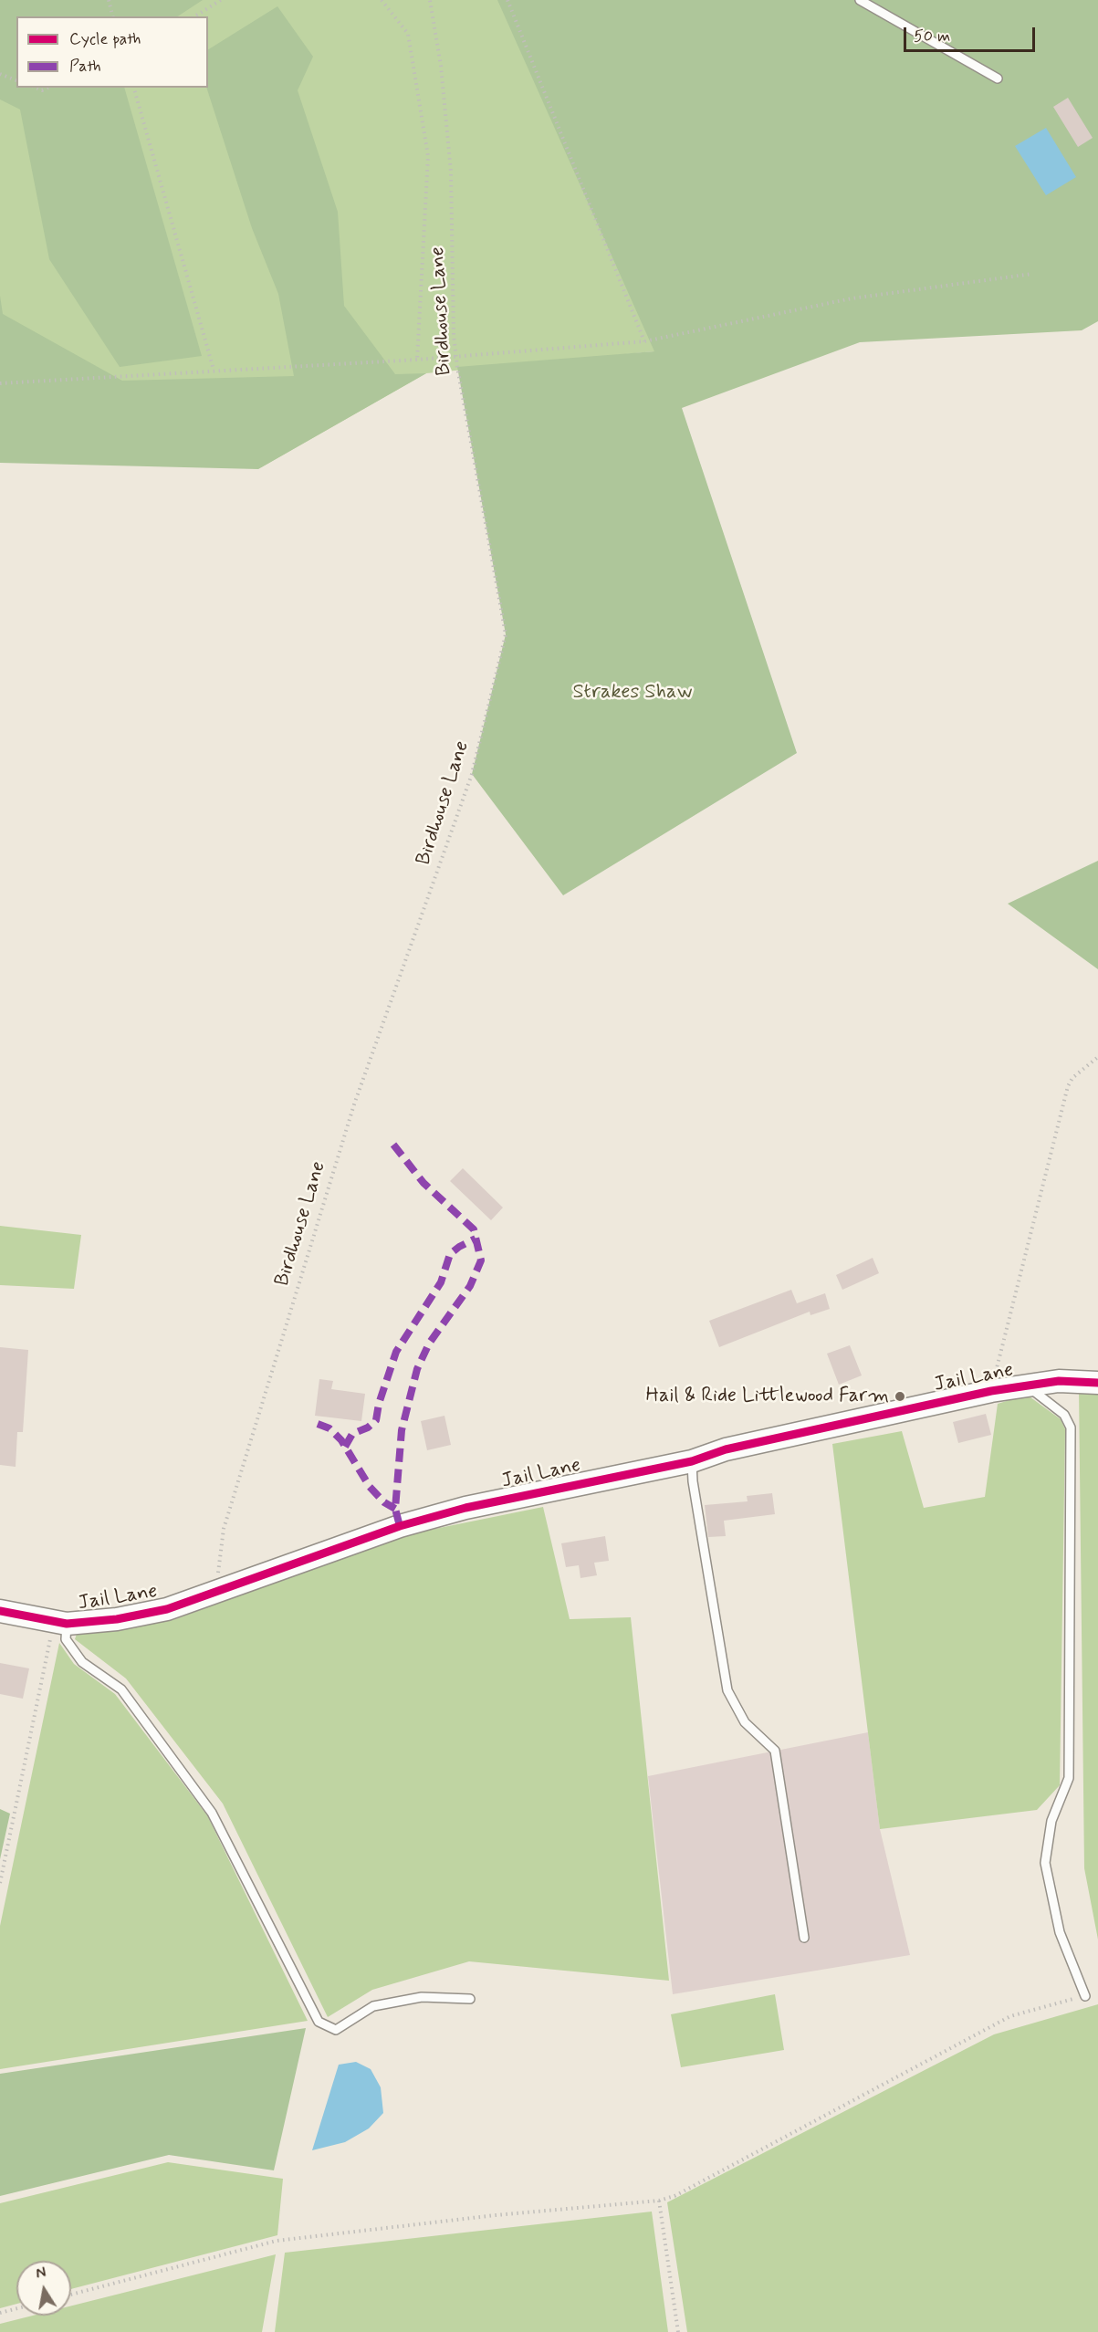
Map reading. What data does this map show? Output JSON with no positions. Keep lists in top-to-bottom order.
{
  "streets": {
    "street": ["Jail Lane"],
    "path": ["Birdhouse Lane"]
  },
  "crossings": [
    ["Birdhouse Lane", "Jail Lane"]
  ],
  "parks": ["Strakes Shaw"],
  "places": ["Hail & Ride Littlewood Farm"],
  "legend": ["Cycle path", "Path"],
  "scale_bar": "50 m",
  "north": "top"
}
